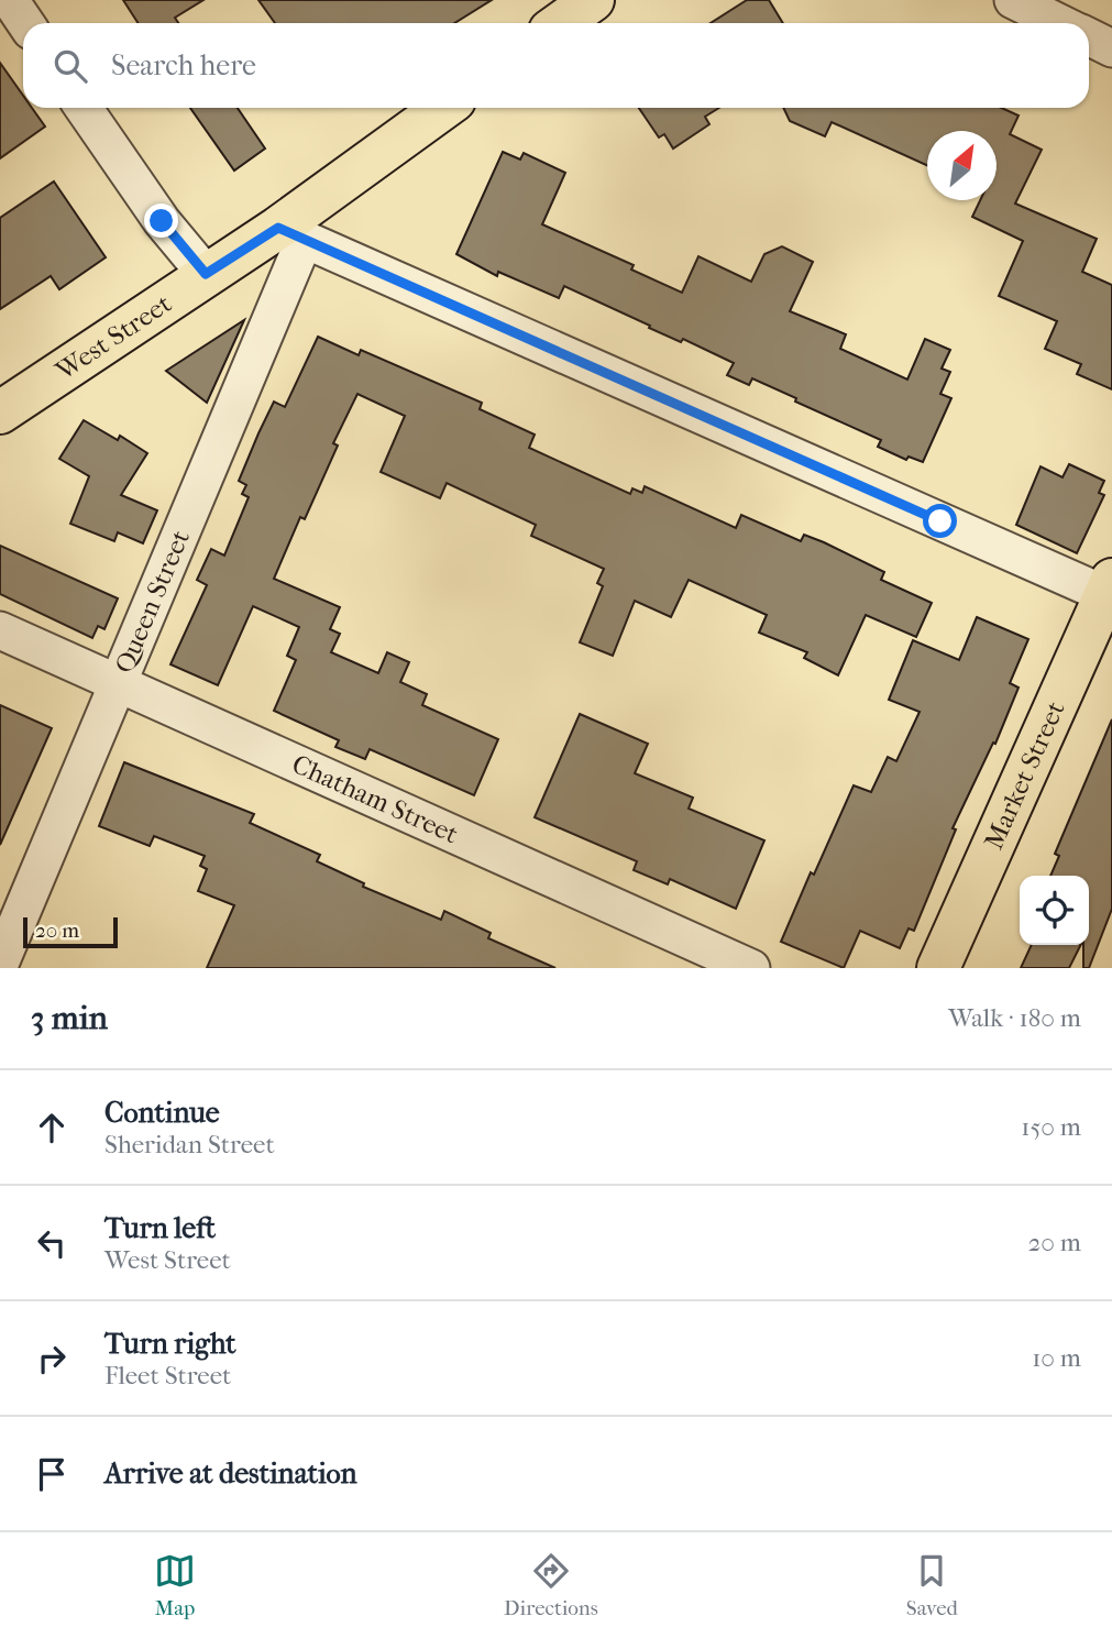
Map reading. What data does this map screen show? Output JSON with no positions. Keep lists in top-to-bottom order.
{
  "streets": {
    "main road": ["West Street", "Market Street"],
    "street": ["Queen Street", "Chatham Street"]
  },
  "crossings": [
    ["West Street", "Queen Street"],
    ["Queen Street", "Chatham Street"]
  ],
  "scale_bar": "20 m",
  "north": "top right",
  "page": {
    "search": "Search here",
    "scale": "20 m",
    "heading": ["3 min", "Walk · 180 m"],
    "list": [
      ["Continue", "Sheridan Street", "150 m"],
      ["Turn left", "West Street", "20 m"],
      ["Turn right", "Fleet Street", "10 m"],
      "Arrive at destination"
    ],
    "nav": ["Map", "Directions", "Saved"]
  }
}
